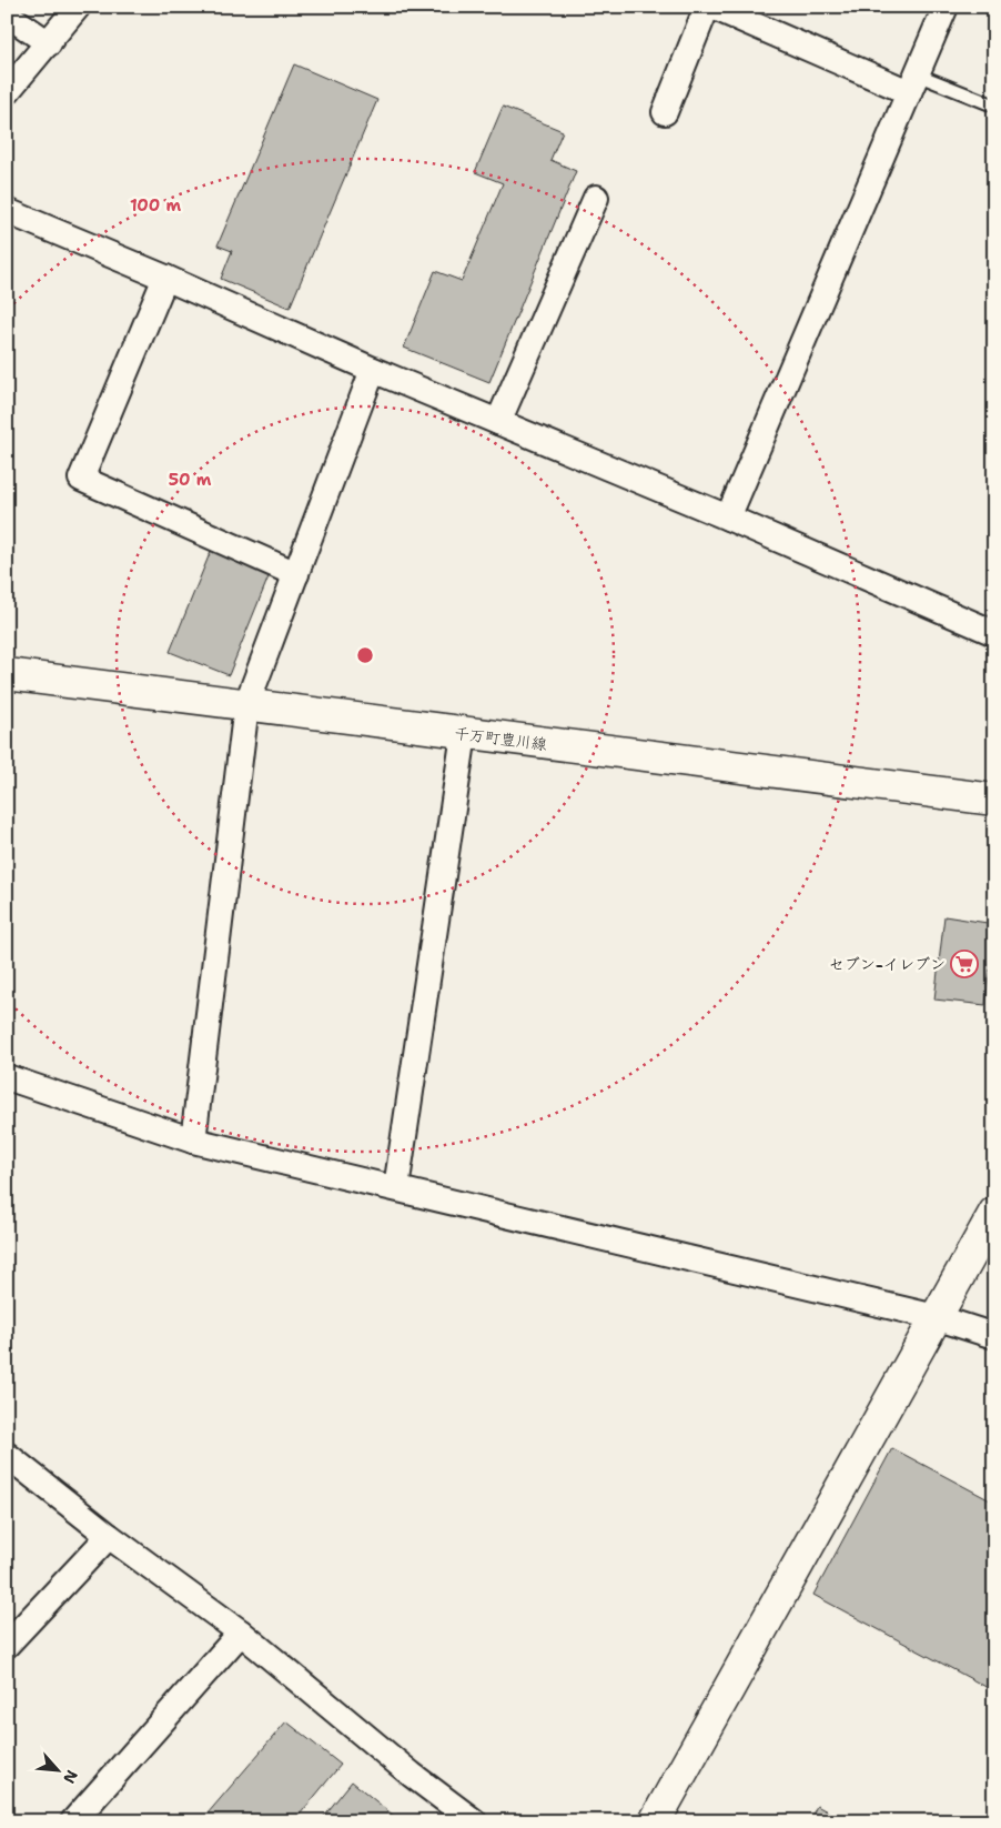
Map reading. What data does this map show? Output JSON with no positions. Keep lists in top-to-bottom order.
{
  "streets": {
    "main road": ["千万町豊川線"]
  },
  "places": {
    "supermarket": ["セブン-イレブン"]
  },
  "north": "bottom right",
  "rings": ["100 m", "50 m"]
}
